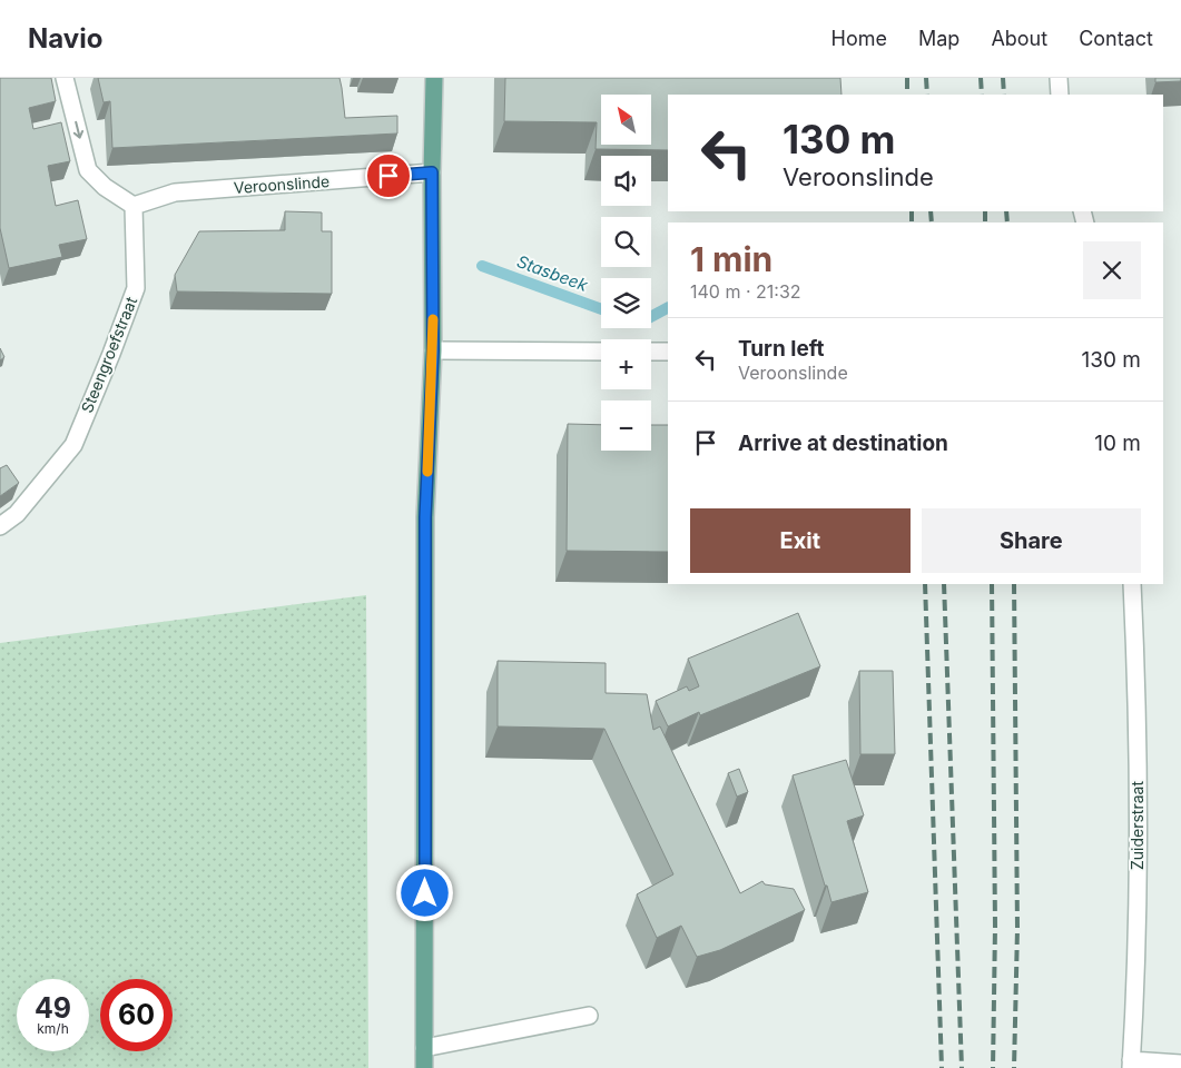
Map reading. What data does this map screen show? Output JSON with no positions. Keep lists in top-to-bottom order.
{
  "streets": {
    "street": ["Veroonslinde", "Steengroefstraat", "Zuiderstraat"]
  },
  "crossings": [
    ["Veroonslinde", "Steengroefstraat"]
  ],
  "water": ["Stasbeek"],
  "north": "top left",
  "page": {
    "header": "Navio",
    "nav": [
      "Home",
      "Map",
      "About",
      "Contact"
    ],
    "map_buttons": ["+", "−"],
    "turn": ["130 m", "Veroonslinde"],
    "heading": ["1 min", "140 m · 21:32"],
    "list": [
      {
        "name": "Turn left",
        "note": "Veroonslinde",
        "value": "130 m"
      },
      {
        "name": "Arrive at destination",
        "value": "10 m"
      }
    ],
    "buttons": ["Exit", "Share"],
    "speed": "49 km/h",
    "limit": "60"
  }
}
